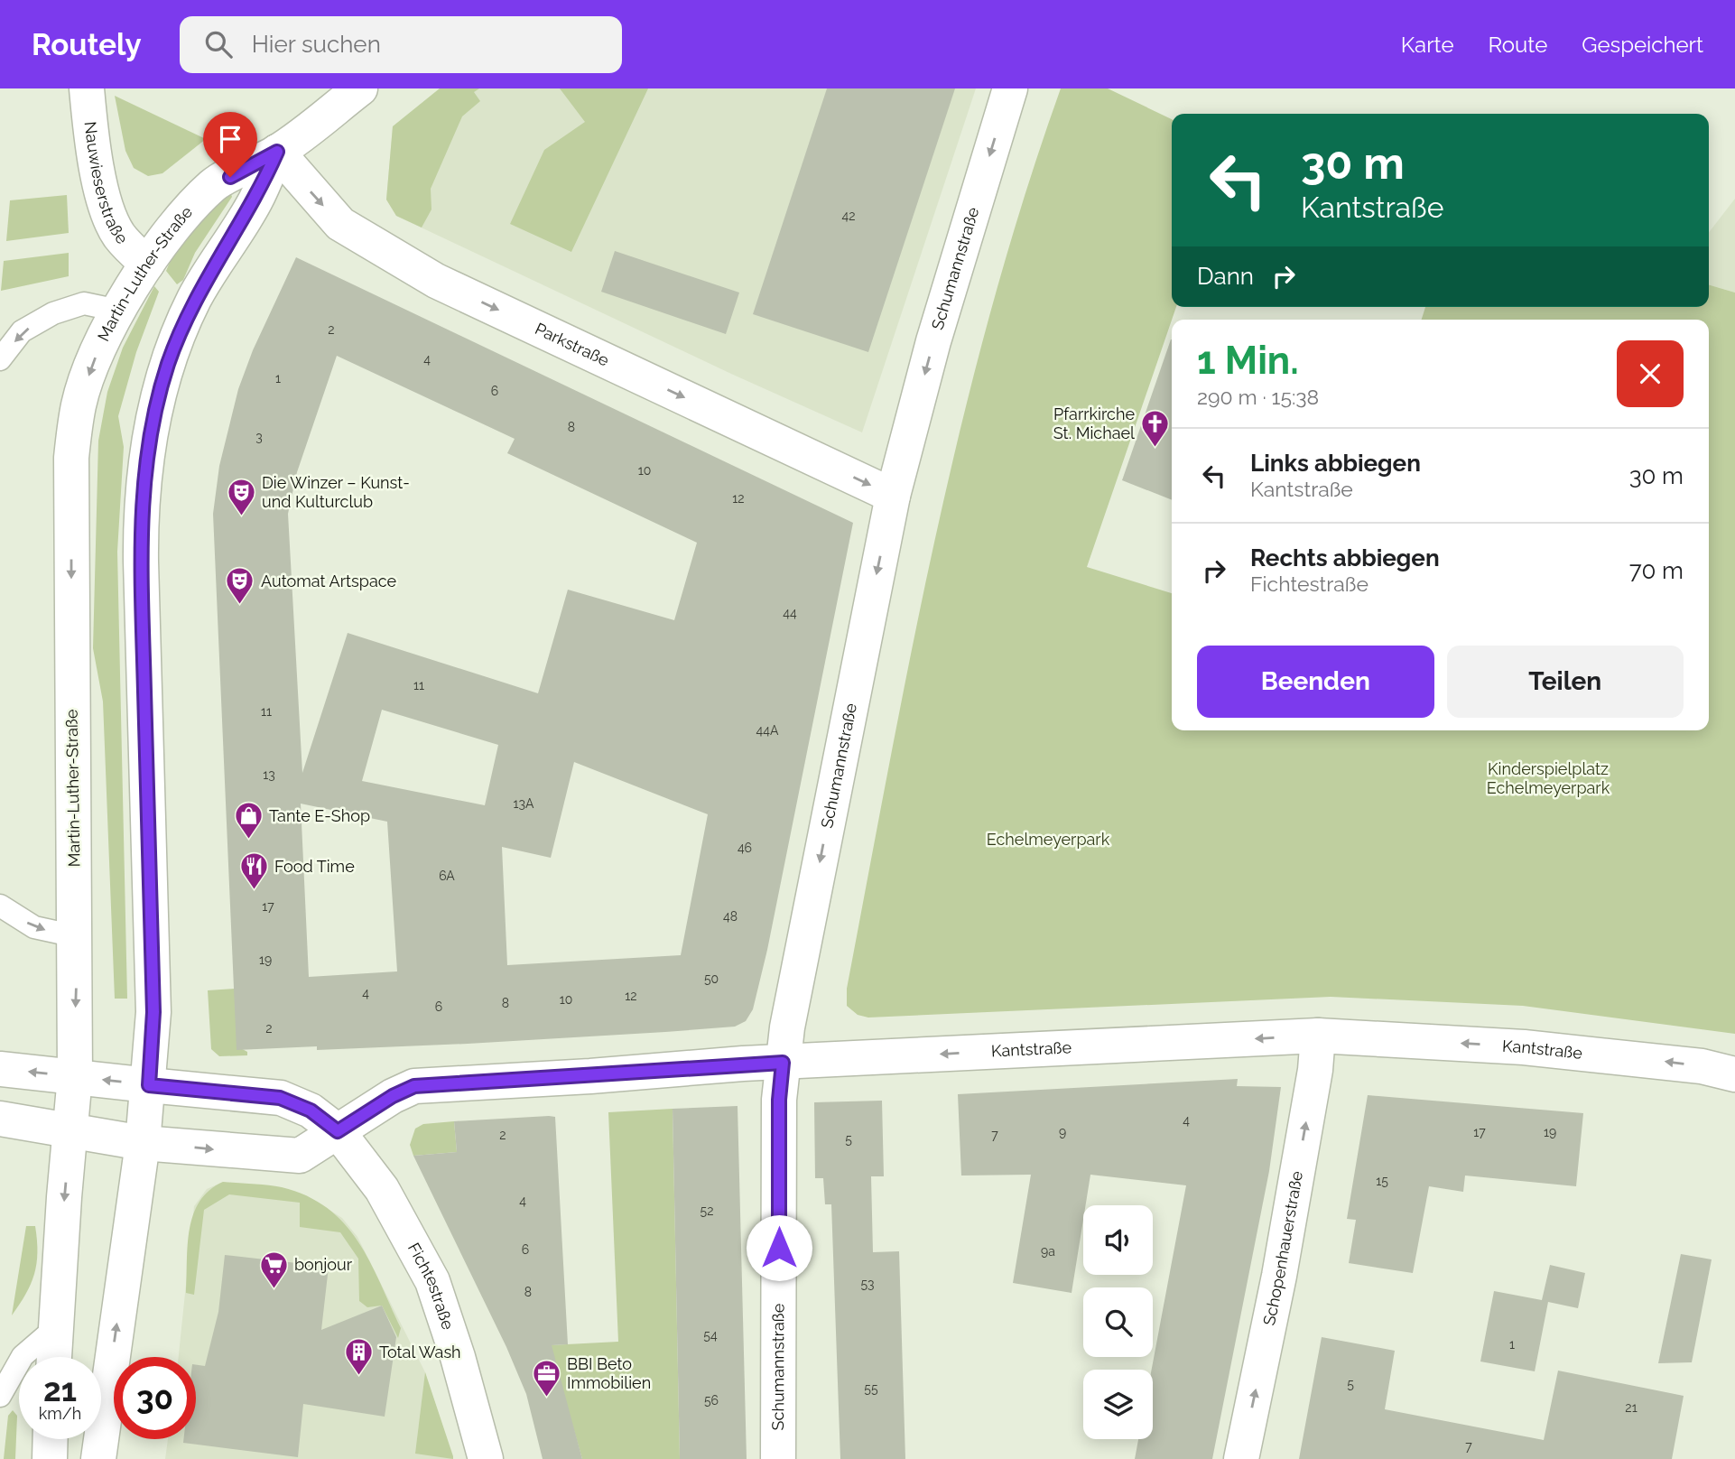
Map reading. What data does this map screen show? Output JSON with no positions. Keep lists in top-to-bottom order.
{
  "streets": {
    "street": [
      "Nauwieserstraße",
      "Schumannstraße",
      "Martin-Luther-Straße",
      "Parkstraße",
      "Kantstraße",
      "Schopenhauerstraße",
      "Fichtestraße"
    ]
  },
  "crossings": [
    ["Nauwieserstraße", "Martin-Luther-Straße"],
    ["Schumannstraße", "Parkstraße"],
    ["Schumannstraße", "Kantstraße"],
    ["Martin-Luther-Straße", "Parkstraße"],
    ["Martin-Luther-Straße", "Fichtestraße"],
    ["Kantstraße", "Schopenhauerstraße"],
    ["Kantstraße", "Fichtestraße"]
  ],
  "one_way": [
    "Schumannstraße",
    "Parkstraße",
    "Kantstraße",
    "Schopenhauerstraße"
  ],
  "parks": ["Kinderspielplatz Echelmeyerpark", "Echelmeyerpark"],
  "places": {
    "church": ["Pfarrkirche St. Michael"],
    "theatre": ["Die Winzer – Kunst- und Kulturclub", "Automat Artspace"],
    "shop": ["Tante E-Shop"],
    "restaurant": ["Food Time"],
    "supermarket": ["bonjour"],
    "building": ["Total Wash"],
    "office": ["BBI Beto Immobilien"]
  },
  "house_numbers": [
    "42",
    "2",
    "4",
    "1",
    "6",
    "8",
    "3",
    "10",
    "12",
    "44",
    "11",
    "11",
    "44A",
    "13",
    "13A",
    "46",
    "6A",
    "17",
    "48",
    "19",
    "50",
    "4",
    "12",
    "10",
    "8",
    "6",
    "2",
    "4",
    "9",
    "17",
    "19",
    "2",
    "7",
    "5",
    "15",
    "4",
    "52",
    "6",
    "9a",
    "53",
    "8",
    "54",
    "1",
    "5",
    "55",
    "56",
    "21",
    "7"
  ],
  "page": {
    "header": "Routely",
    "search": "Hier suchen",
    "nav": ["Karte", "Route", "Gespeichert"],
    "turn": ["30 m", "Kantstraße"],
    "then": "Dann",
    "heading": ["1 Min.", "290 m · 15:38"],
    "list": [
      {
        "name": "Links abbiegen",
        "note": "Kantstraße",
        "value": "30 m"
      },
      {
        "name": "Rechts abbiegen",
        "note": "Fichtestraße",
        "value": "70 m"
      }
    ],
    "buttons": ["Beenden", "Teilen"],
    "speed": "21 km/h",
    "limit": "30"
  }
}
